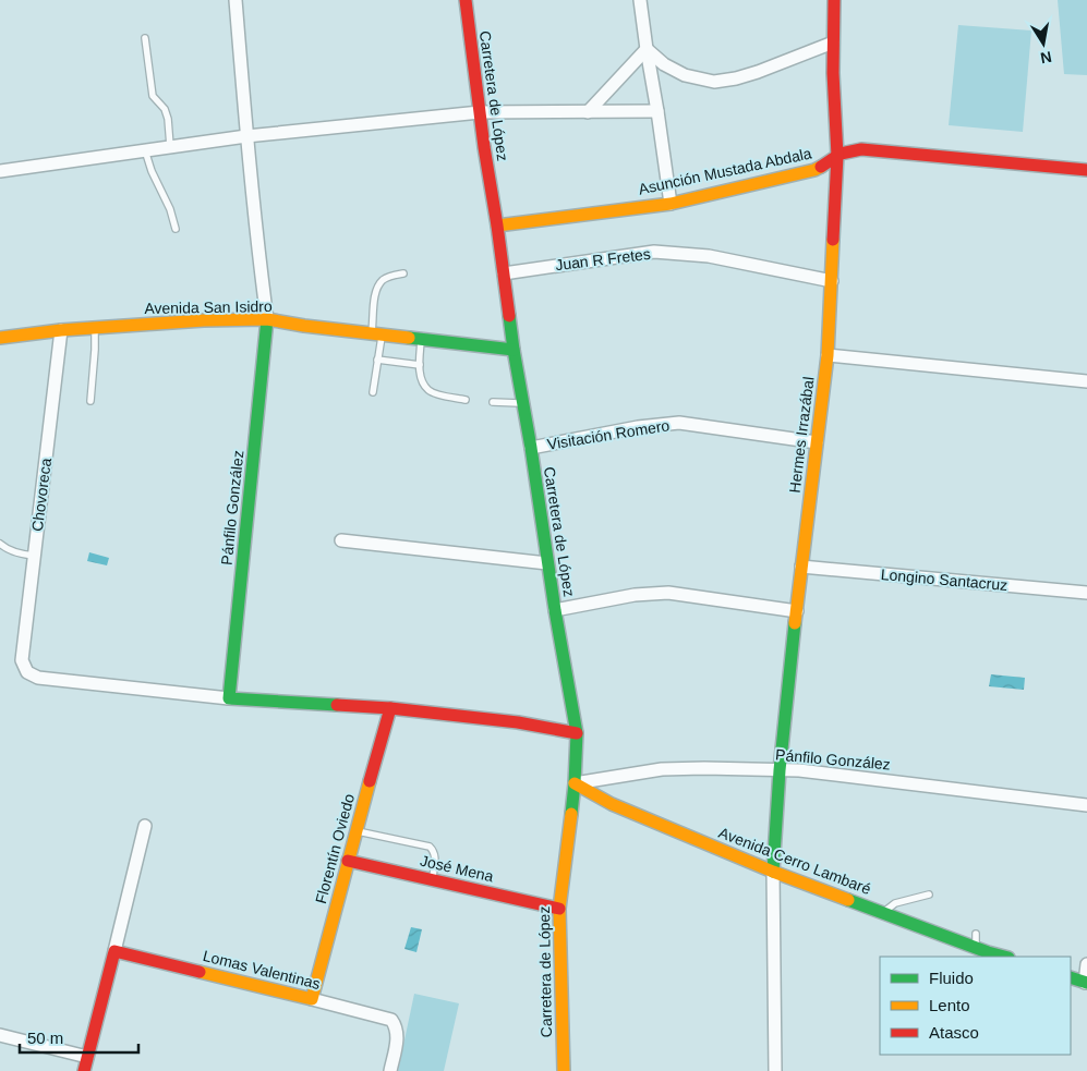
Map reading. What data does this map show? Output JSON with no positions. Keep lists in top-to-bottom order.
{
  "streets": {
    "street": [
      "Carretera de López",
      "Asunción Mustada Abdala",
      "Juan R Fretes",
      "Avenida San Isidro",
      "Visitación Romero",
      "Hermes Irrazábal",
      "Chovoreca",
      "Pánfilo González",
      "Longino Santacruz",
      "Florentín Oviedo",
      "Avenida Cerro Lambaré",
      "José Mena",
      "Lomas Valentinas"
    ]
  },
  "crossings": [
    ["Carretera de López", "Asunción Mustada Abdala"],
    ["Carretera de López", "Juan R Fretes"],
    ["Carretera de López", "Avenida San Isidro"],
    ["Carretera de López", "Visitación Romero"],
    ["Carretera de López", "Pánfilo González"],
    ["Carretera de López", "Avenida Cerro Lambaré"],
    ["Carretera de López", "José Mena"],
    ["Asunción Mustada Abdala", "Hermes Irrazábal"],
    ["Juan R Fretes", "Hermes Irrazábal"],
    ["Avenida San Isidro", "Chovoreca"],
    ["Avenida San Isidro", "Pánfilo González"],
    ["Visitación Romero", "Hermes Irrazábal"],
    ["Hermes Irrazábal", "Pánfilo González"],
    ["Hermes Irrazábal", "Longino Santacruz"],
    ["Hermes Irrazábal", "Avenida Cerro Lambaré"],
    ["Chovoreca", "Pánfilo González"],
    ["Pánfilo González", "Avenida Cerro Lambaré"],
    ["Florentín Oviedo", "José Mena"],
    ["Florentín Oviedo", "Lomas Valentinas"]
  ],
  "legend": ["Fluido", "Lento", "Atasco"],
  "scale_bar": "50 m",
  "north": "bottom"
}
